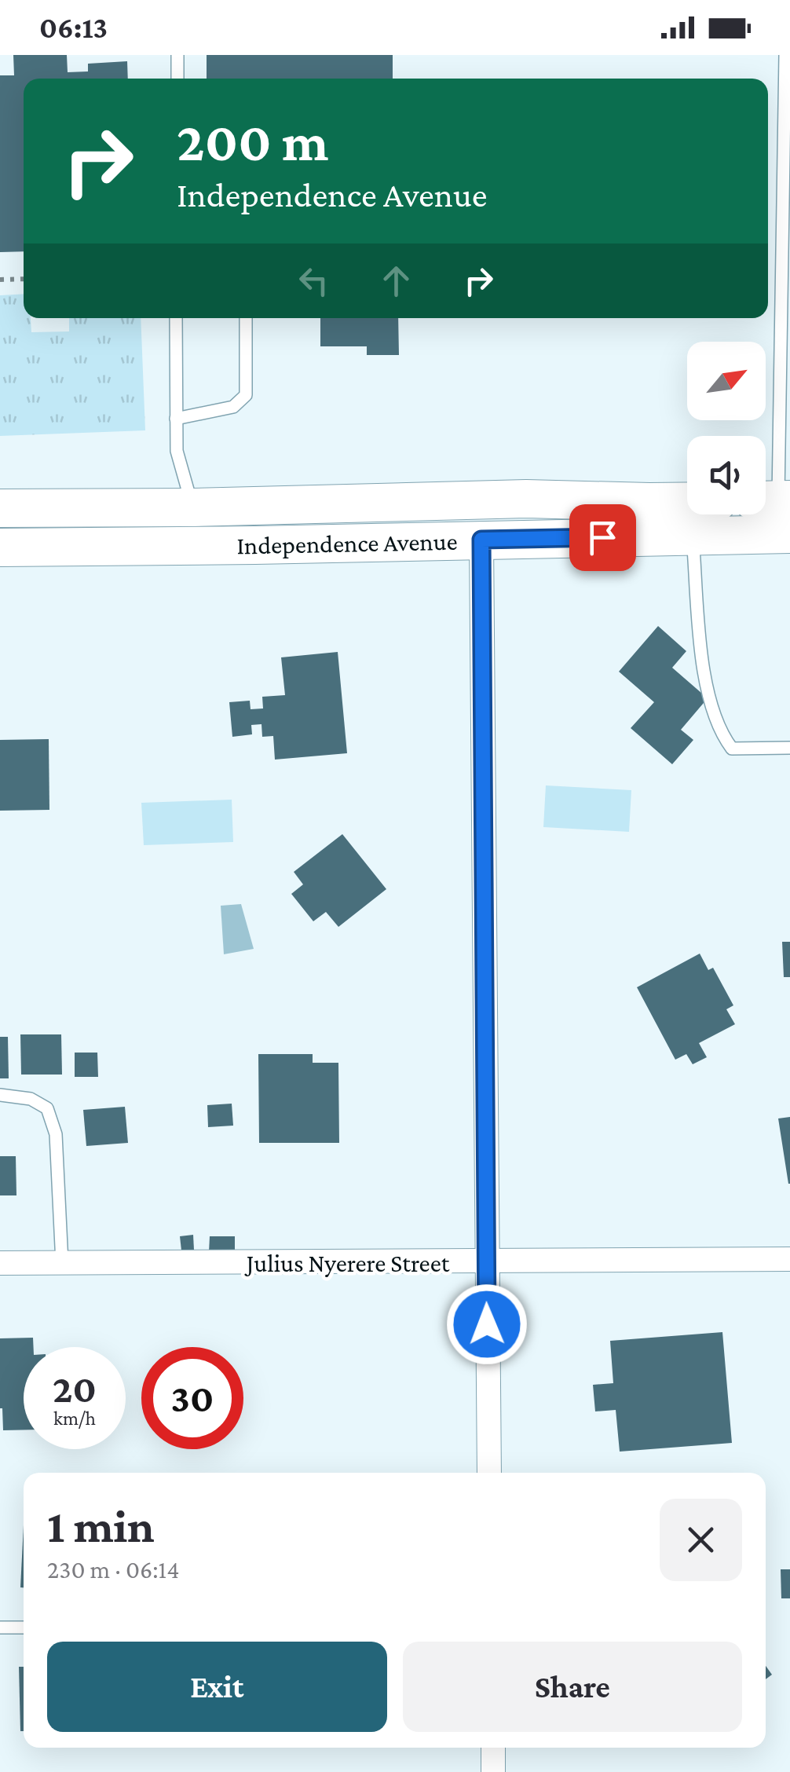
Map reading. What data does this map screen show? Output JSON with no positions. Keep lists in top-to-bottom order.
{
  "streets": {
    "main road": ["Independence Avenue"],
    "street": ["Julius Nyerere Street"]
  },
  "north": "top right",
  "page": {
    "status": "06:13",
    "turn": ["200 m", "Independence Avenue"],
    "speed": "20 km/h",
    "limit": "30",
    "heading": ["1 min", "230 m · 06:14"],
    "buttons": ["Exit", "Share"]
  }
}
